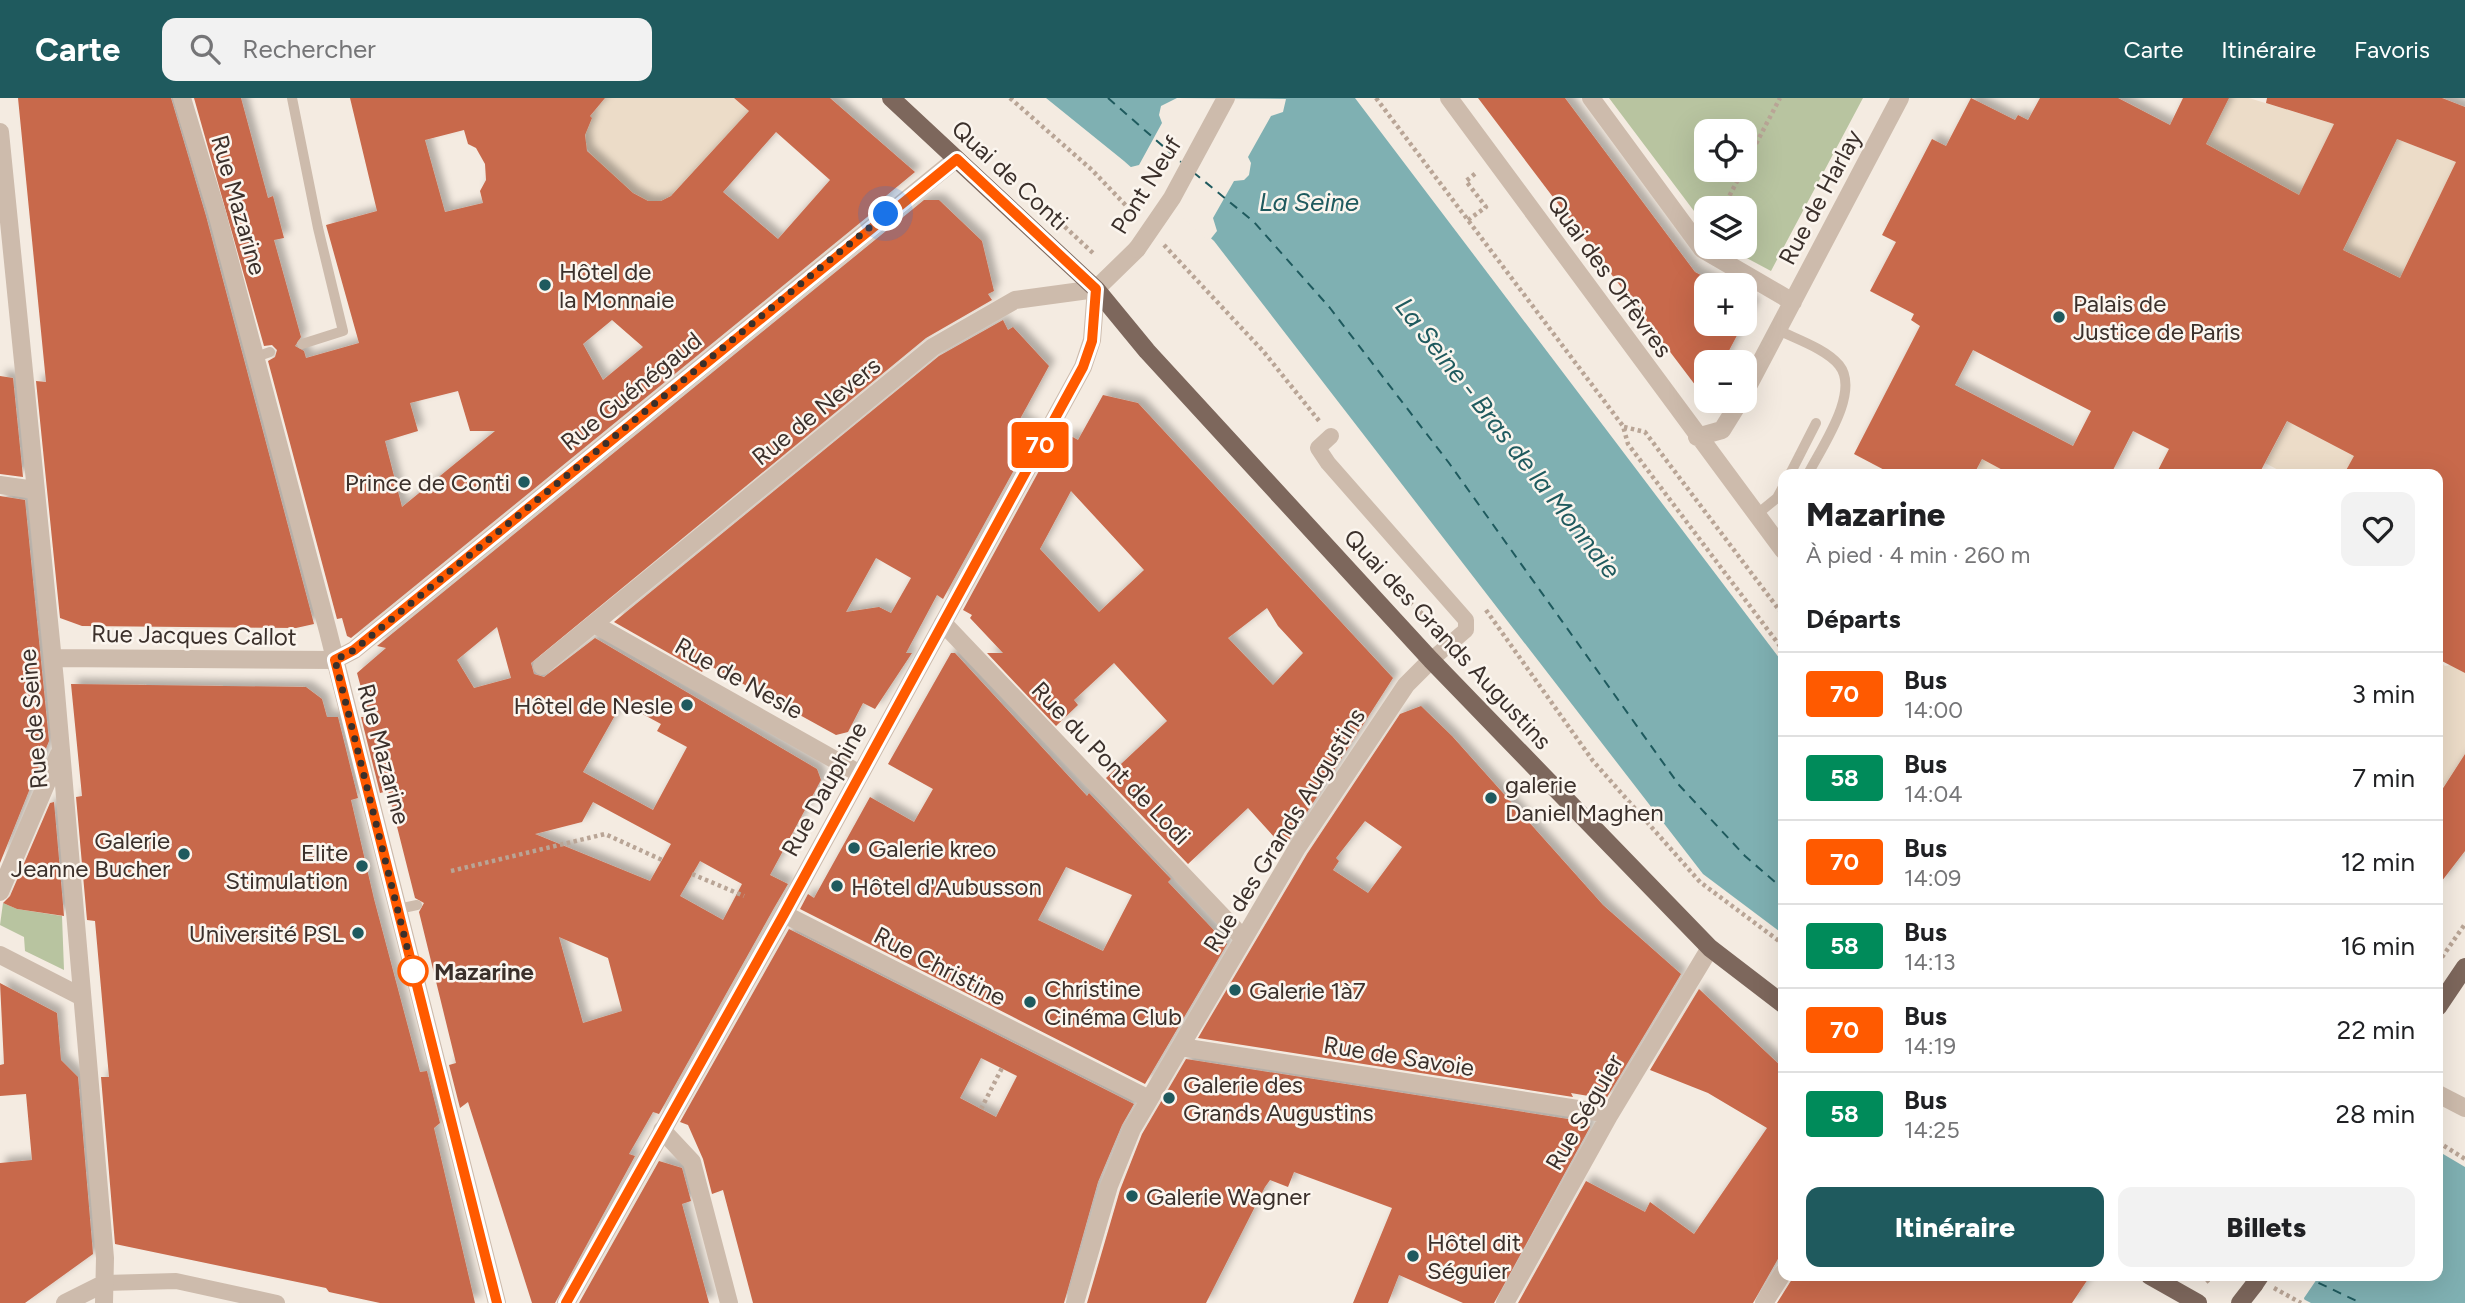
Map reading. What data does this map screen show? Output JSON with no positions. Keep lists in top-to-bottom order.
{
  "streets": {
    "main road": ["Quai de Conti", "Quai des Grands Augustins"],
    "street": [
      "Pont Neuf",
      "Rue de Harlay",
      "Rue Mazarine",
      "Quai des Orfèvres",
      "Rue Guénégaud",
      "Rue de Nevers",
      "Rue Jacques Callot",
      "Rue de Nesle",
      "Rue de Seine",
      "Rue du Pont de Lodi",
      "Rue Dauphine",
      "Rue des Grands Augustins",
      "Rue Christine",
      "Rue de Savoie",
      "Rue Séguier"
    ]
  },
  "crossings": [
    ["Quai de Conti", "Pont Neuf"],
    ["Quai de Conti", "Rue Guénégaud"],
    ["Quai de Conti", "Rue de Nevers"],
    ["Quai de Conti", "Quai des Grands Augustins"],
    ["Quai de Conti", "Rue Dauphine"],
    ["Pont Neuf", "Rue de Nevers"],
    ["Pont Neuf", "Quai des Grands Augustins"],
    ["Pont Neuf", "Rue Dauphine"],
    ["Rue Mazarine", "Rue Guénégaud"],
    ["Rue Mazarine", "Rue Jacques Callot"],
    ["Rue Guénégaud", "Rue Jacques Callot"],
    ["Rue de Nevers", "Quai des Grands Augustins"],
    ["Rue de Nevers", "Rue de Nesle"],
    ["Rue de Nevers", "Rue Dauphine"],
    ["Rue Jacques Callot", "Rue de Seine"],
    ["Quai des Grands Augustins", "Rue Dauphine"],
    ["Quai des Grands Augustins", "Rue des Grands Augustins"],
    ["Quai des Grands Augustins", "Rue Séguier"],
    ["Rue de Nesle", "Rue Dauphine"],
    ["Rue du Pont de Lodi", "Rue Dauphine"],
    ["Rue du Pont de Lodi", "Rue des Grands Augustins"],
    ["Rue Dauphine", "Rue Christine"],
    ["Rue des Grands Augustins", "Rue Christine"],
    ["Rue des Grands Augustins", "Rue de Savoie"],
    ["Rue de Savoie", "Rue Séguier"]
  ],
  "water": ["La Seine", "La Seine - Bras de la Monnaie"],
  "places": [
    "Hôtel de la Monnaie",
    "Palais de Justice de Paris",
    "Prince de Conti",
    "Hôtel de Nesle",
    "galerie Daniel Maghen",
    "Galerie kreo",
    "Galerie Jeanne Bucher",
    "Elite Stimulation",
    "Hôtel d'Aubusson",
    "Université PSL",
    "Mazarine",
    "Galerie 1à7",
    "Christine Cinéma Club",
    "Galerie des Grands Augustins",
    "Galerie Wagner",
    "Hôtel dit Séguier"
  ],
  "lines": ["bus line 70"],
  "page": {
    "header": "Carte",
    "search": "Rechercher",
    "nav": ["Carte", "Itinéraire", "Favoris"],
    "on_map": "70",
    "map_buttons": ["+", "−"],
    "heading": [
      ["Mazarine", "À pied · 4 min · 260 m"],
      "Départs"
    ],
    "list": [
      {
        "mark": "70",
        "name": "Bus",
        "note": "14:00",
        "value": "3 min"
      },
      {
        "mark": "58",
        "name": "Bus",
        "note": "14:04",
        "value": "7 min"
      },
      {
        "mark": "70",
        "name": "Bus",
        "note": "14:09",
        "value": "12 min"
      },
      {
        "mark": "58",
        "name": "Bus",
        "note": "14:13",
        "value": "16 min"
      },
      {
        "mark": "70",
        "name": "Bus",
        "note": "14:19",
        "value": "22 min"
      },
      {
        "mark": "58",
        "name": "Bus",
        "note": "14:25",
        "value": "28 min"
      }
    ],
    "buttons": ["Itinéraire", "Billets"]
  }
}
